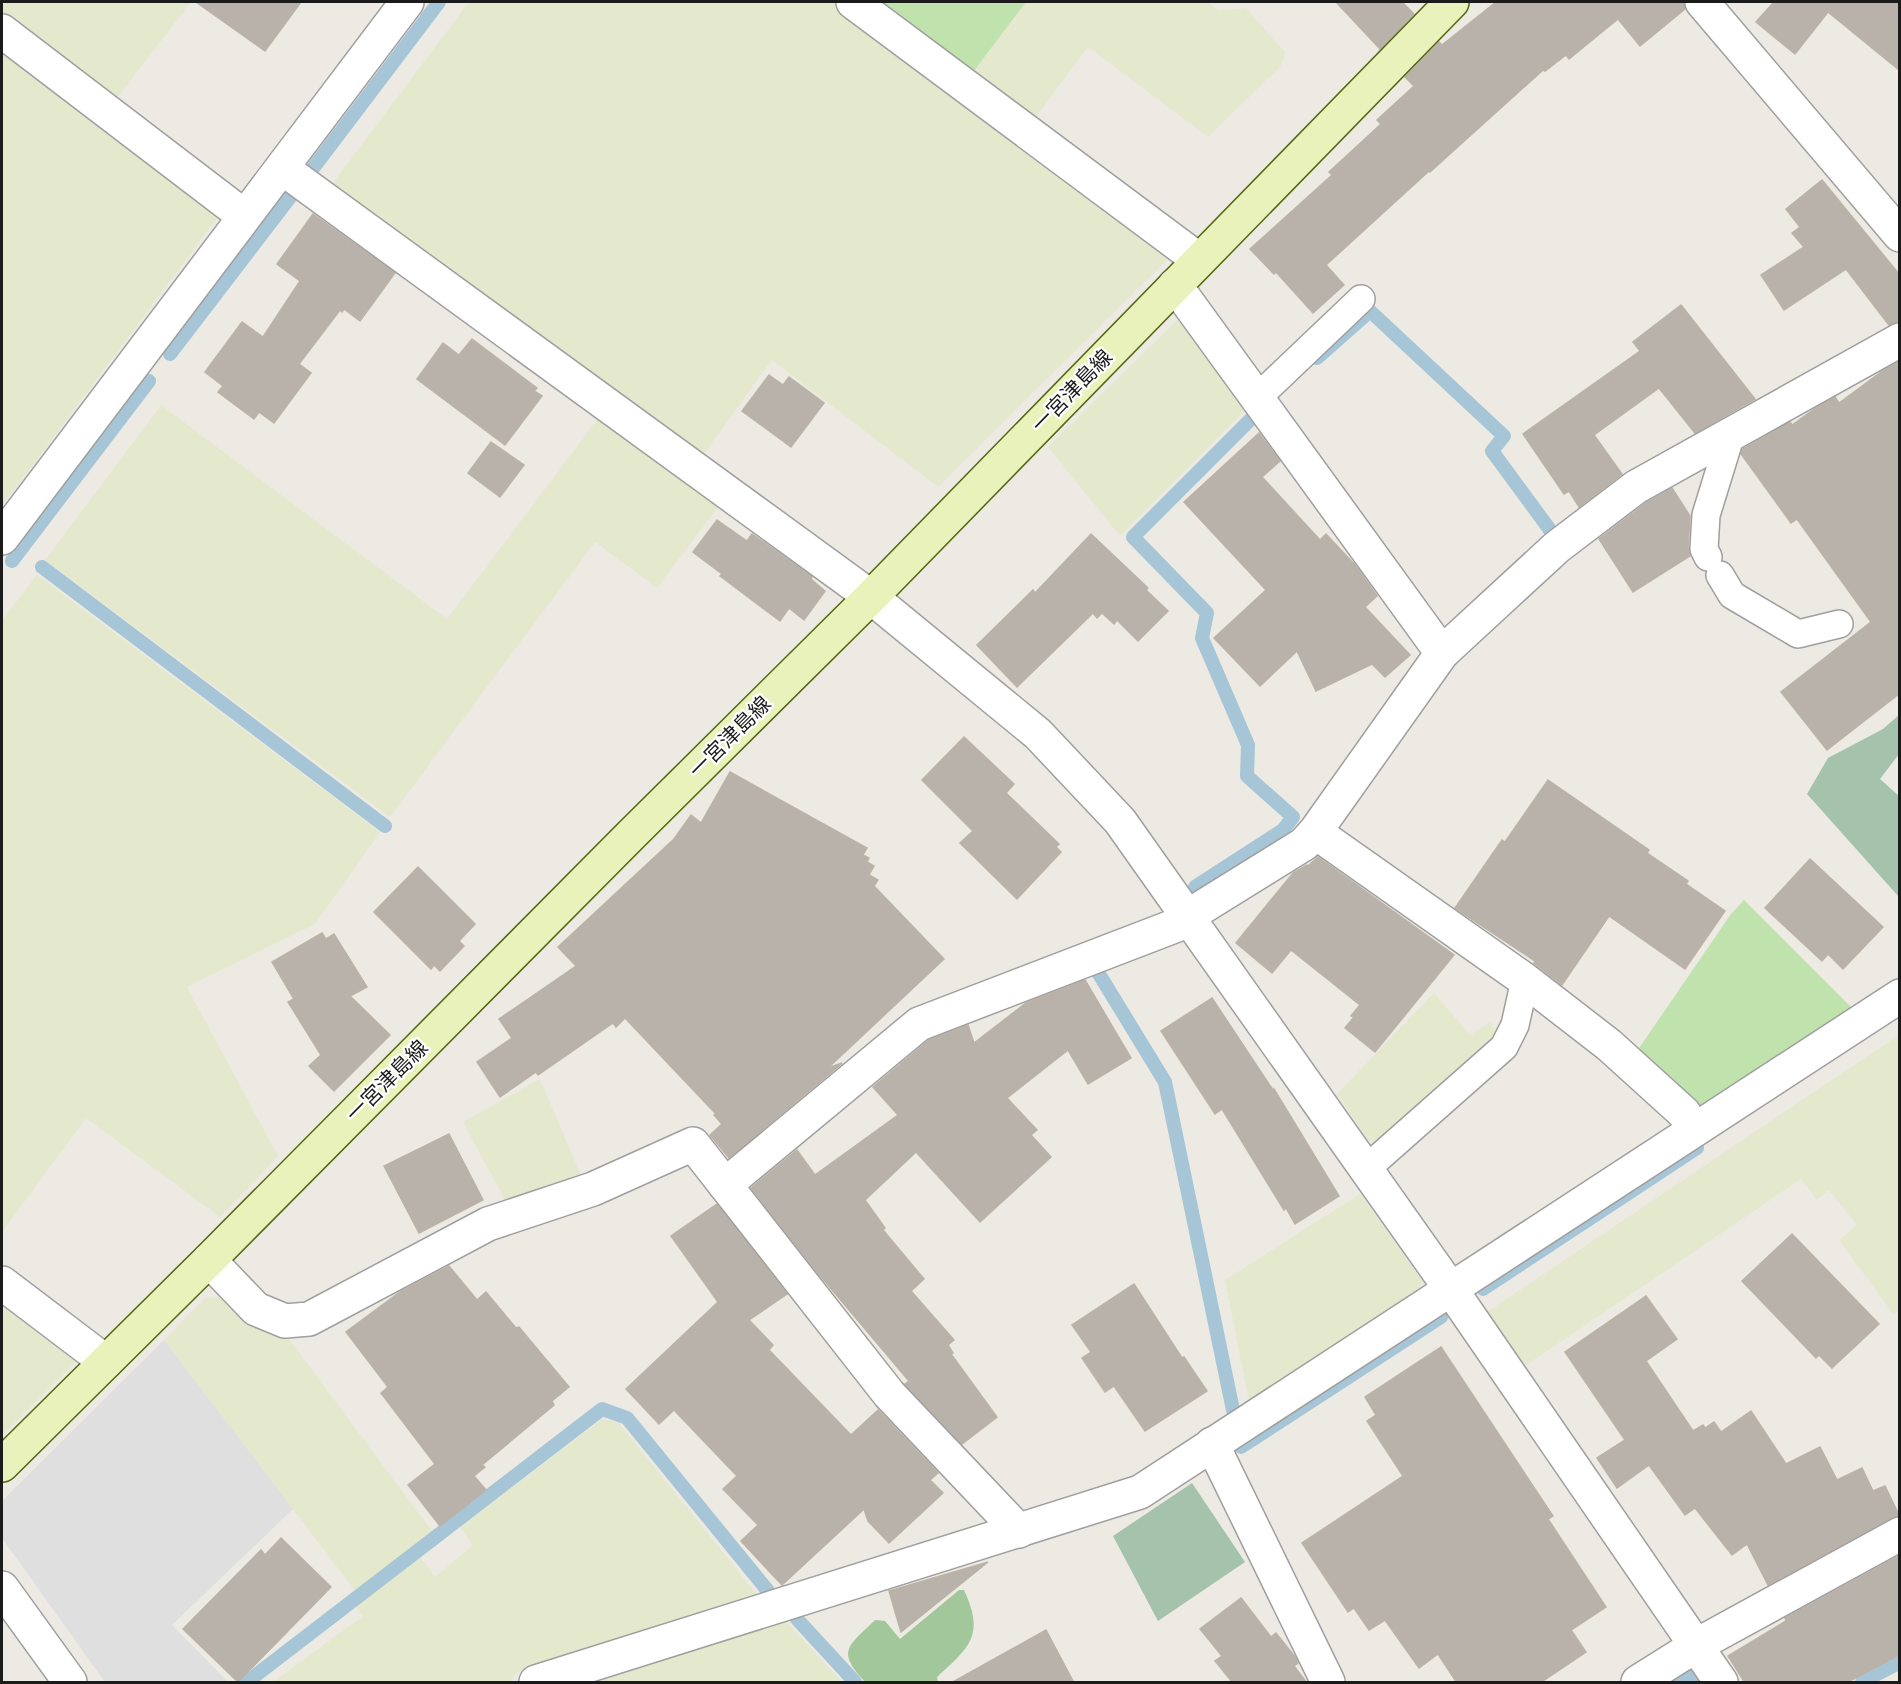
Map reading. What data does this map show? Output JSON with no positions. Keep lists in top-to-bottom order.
{
  "streets": {
    "main road": ["一宮津島線"]
  }
}
